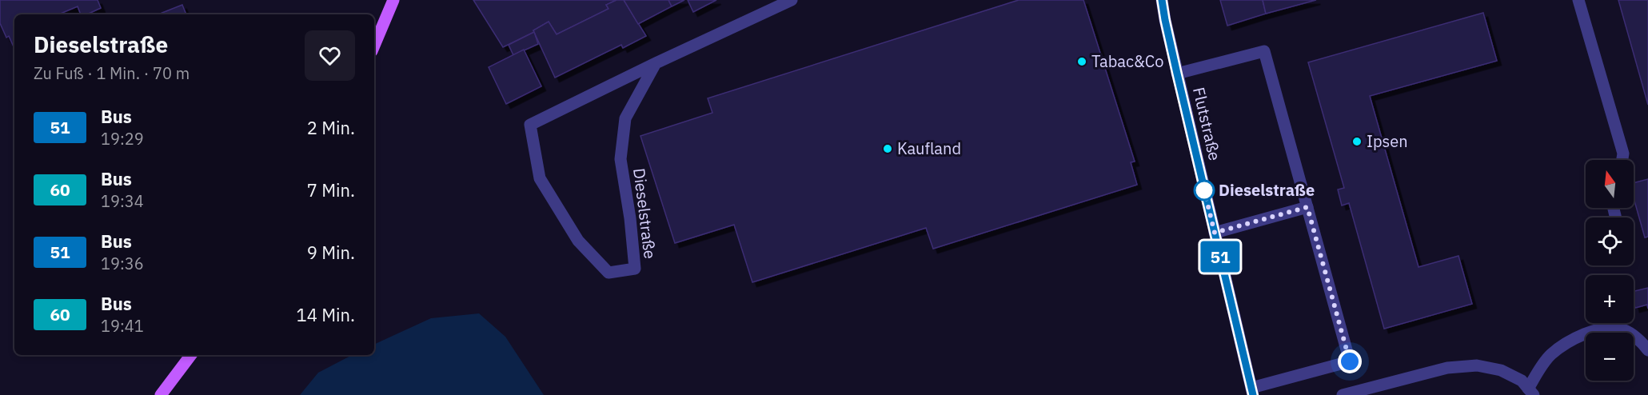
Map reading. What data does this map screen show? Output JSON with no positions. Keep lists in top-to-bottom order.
{
  "streets": {
    "street": ["Flutstraße", "Dieselstraße"]
  },
  "places": [
    "Tabac&Co",
    "Ipsen",
    "Kaufland",
    "Dieselstraße"
  ],
  "lines": ["bus line 51"],
  "north": "top",
  "page": {
    "on_map": "51",
    "heading": ["Dieselstraße", "Zu Fuß · 1 Min. · 70 m"],
    "list": [
      {
        "mark": "51",
        "name": "Bus",
        "note": "19:29",
        "value": "2 Min."
      },
      {
        "mark": "60",
        "name": "Bus",
        "note": "19:34",
        "value": "7 Min."
      },
      {
        "mark": "51",
        "name": "Bus",
        "note": "19:36",
        "value": "9 Min."
      },
      {
        "mark": "60",
        "name": "Bus",
        "note": "19:41",
        "value": "14 Min."
      }
    ],
    "map_buttons": ["+", "−"]
  }
}
